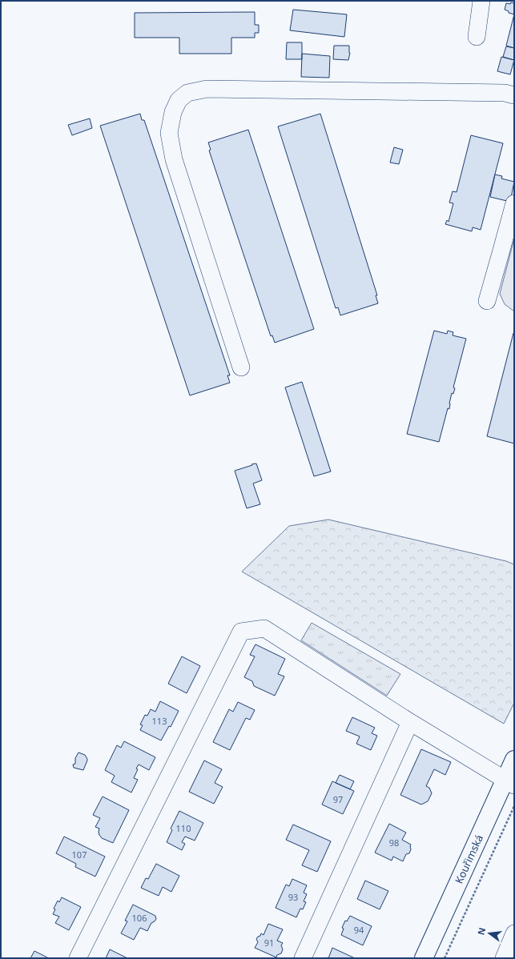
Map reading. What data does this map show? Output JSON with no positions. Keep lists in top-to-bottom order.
{
  "streets": {
    "main road": ["Kouřimská"]
  },
  "house_numbers": [
    "113",
    "97",
    "110",
    "98",
    "107",
    "93",
    "106",
    "94",
    "91"
  ],
  "north": "left"
}
